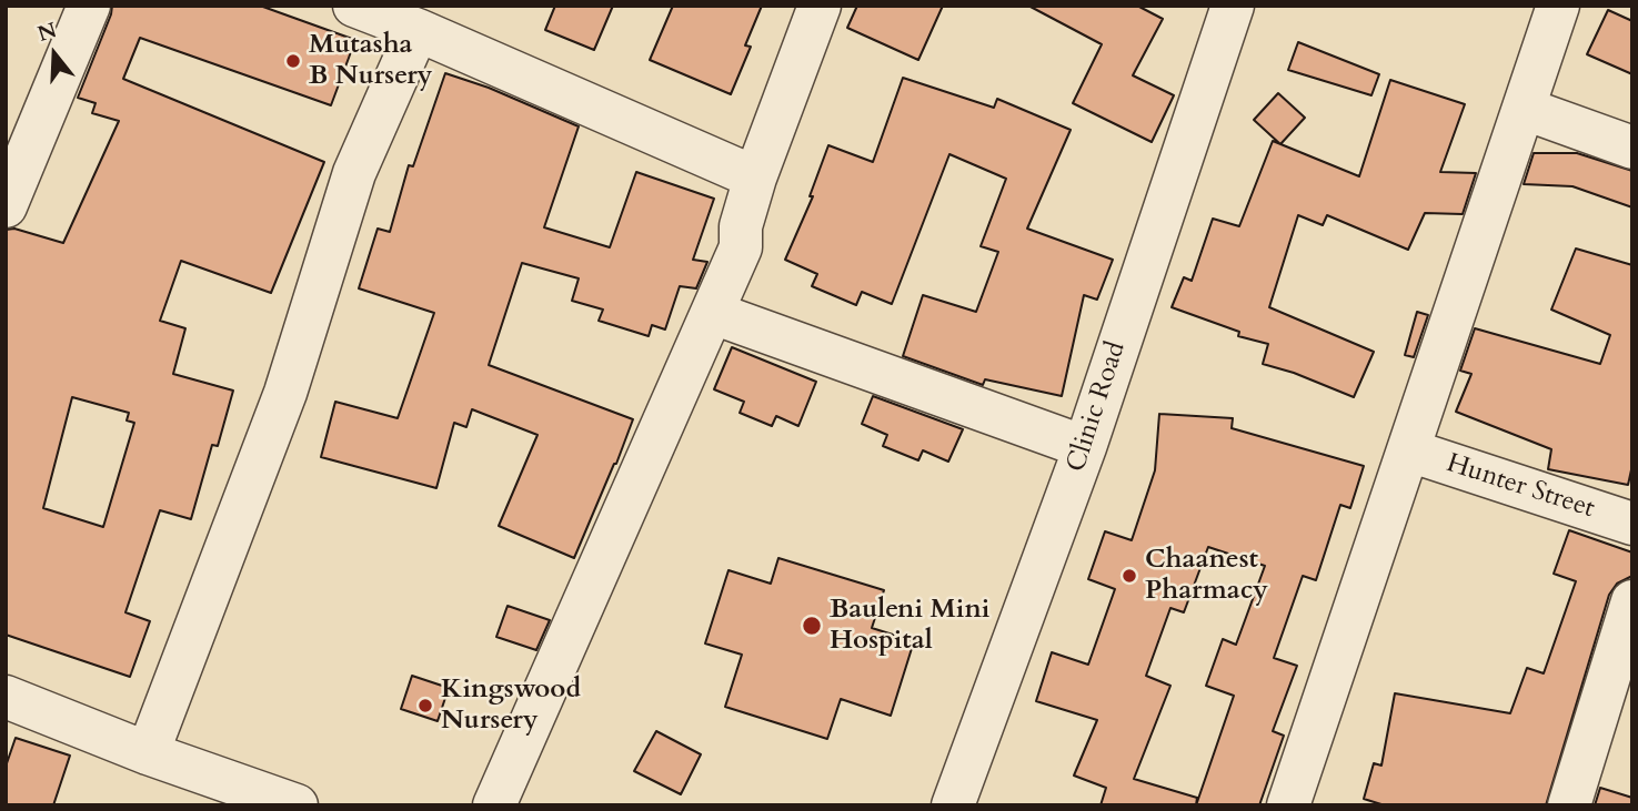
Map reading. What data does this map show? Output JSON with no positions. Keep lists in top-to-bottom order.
{
  "streets": {
    "street": ["Clinic Road", "Hunter Street"]
  },
  "places": [
    "Mutasha B Nursery",
    "Chaanest Pharmacy",
    "Bauleni Mini Hospital",
    "Kingswood Nursery"
  ],
  "north": "top"
}
